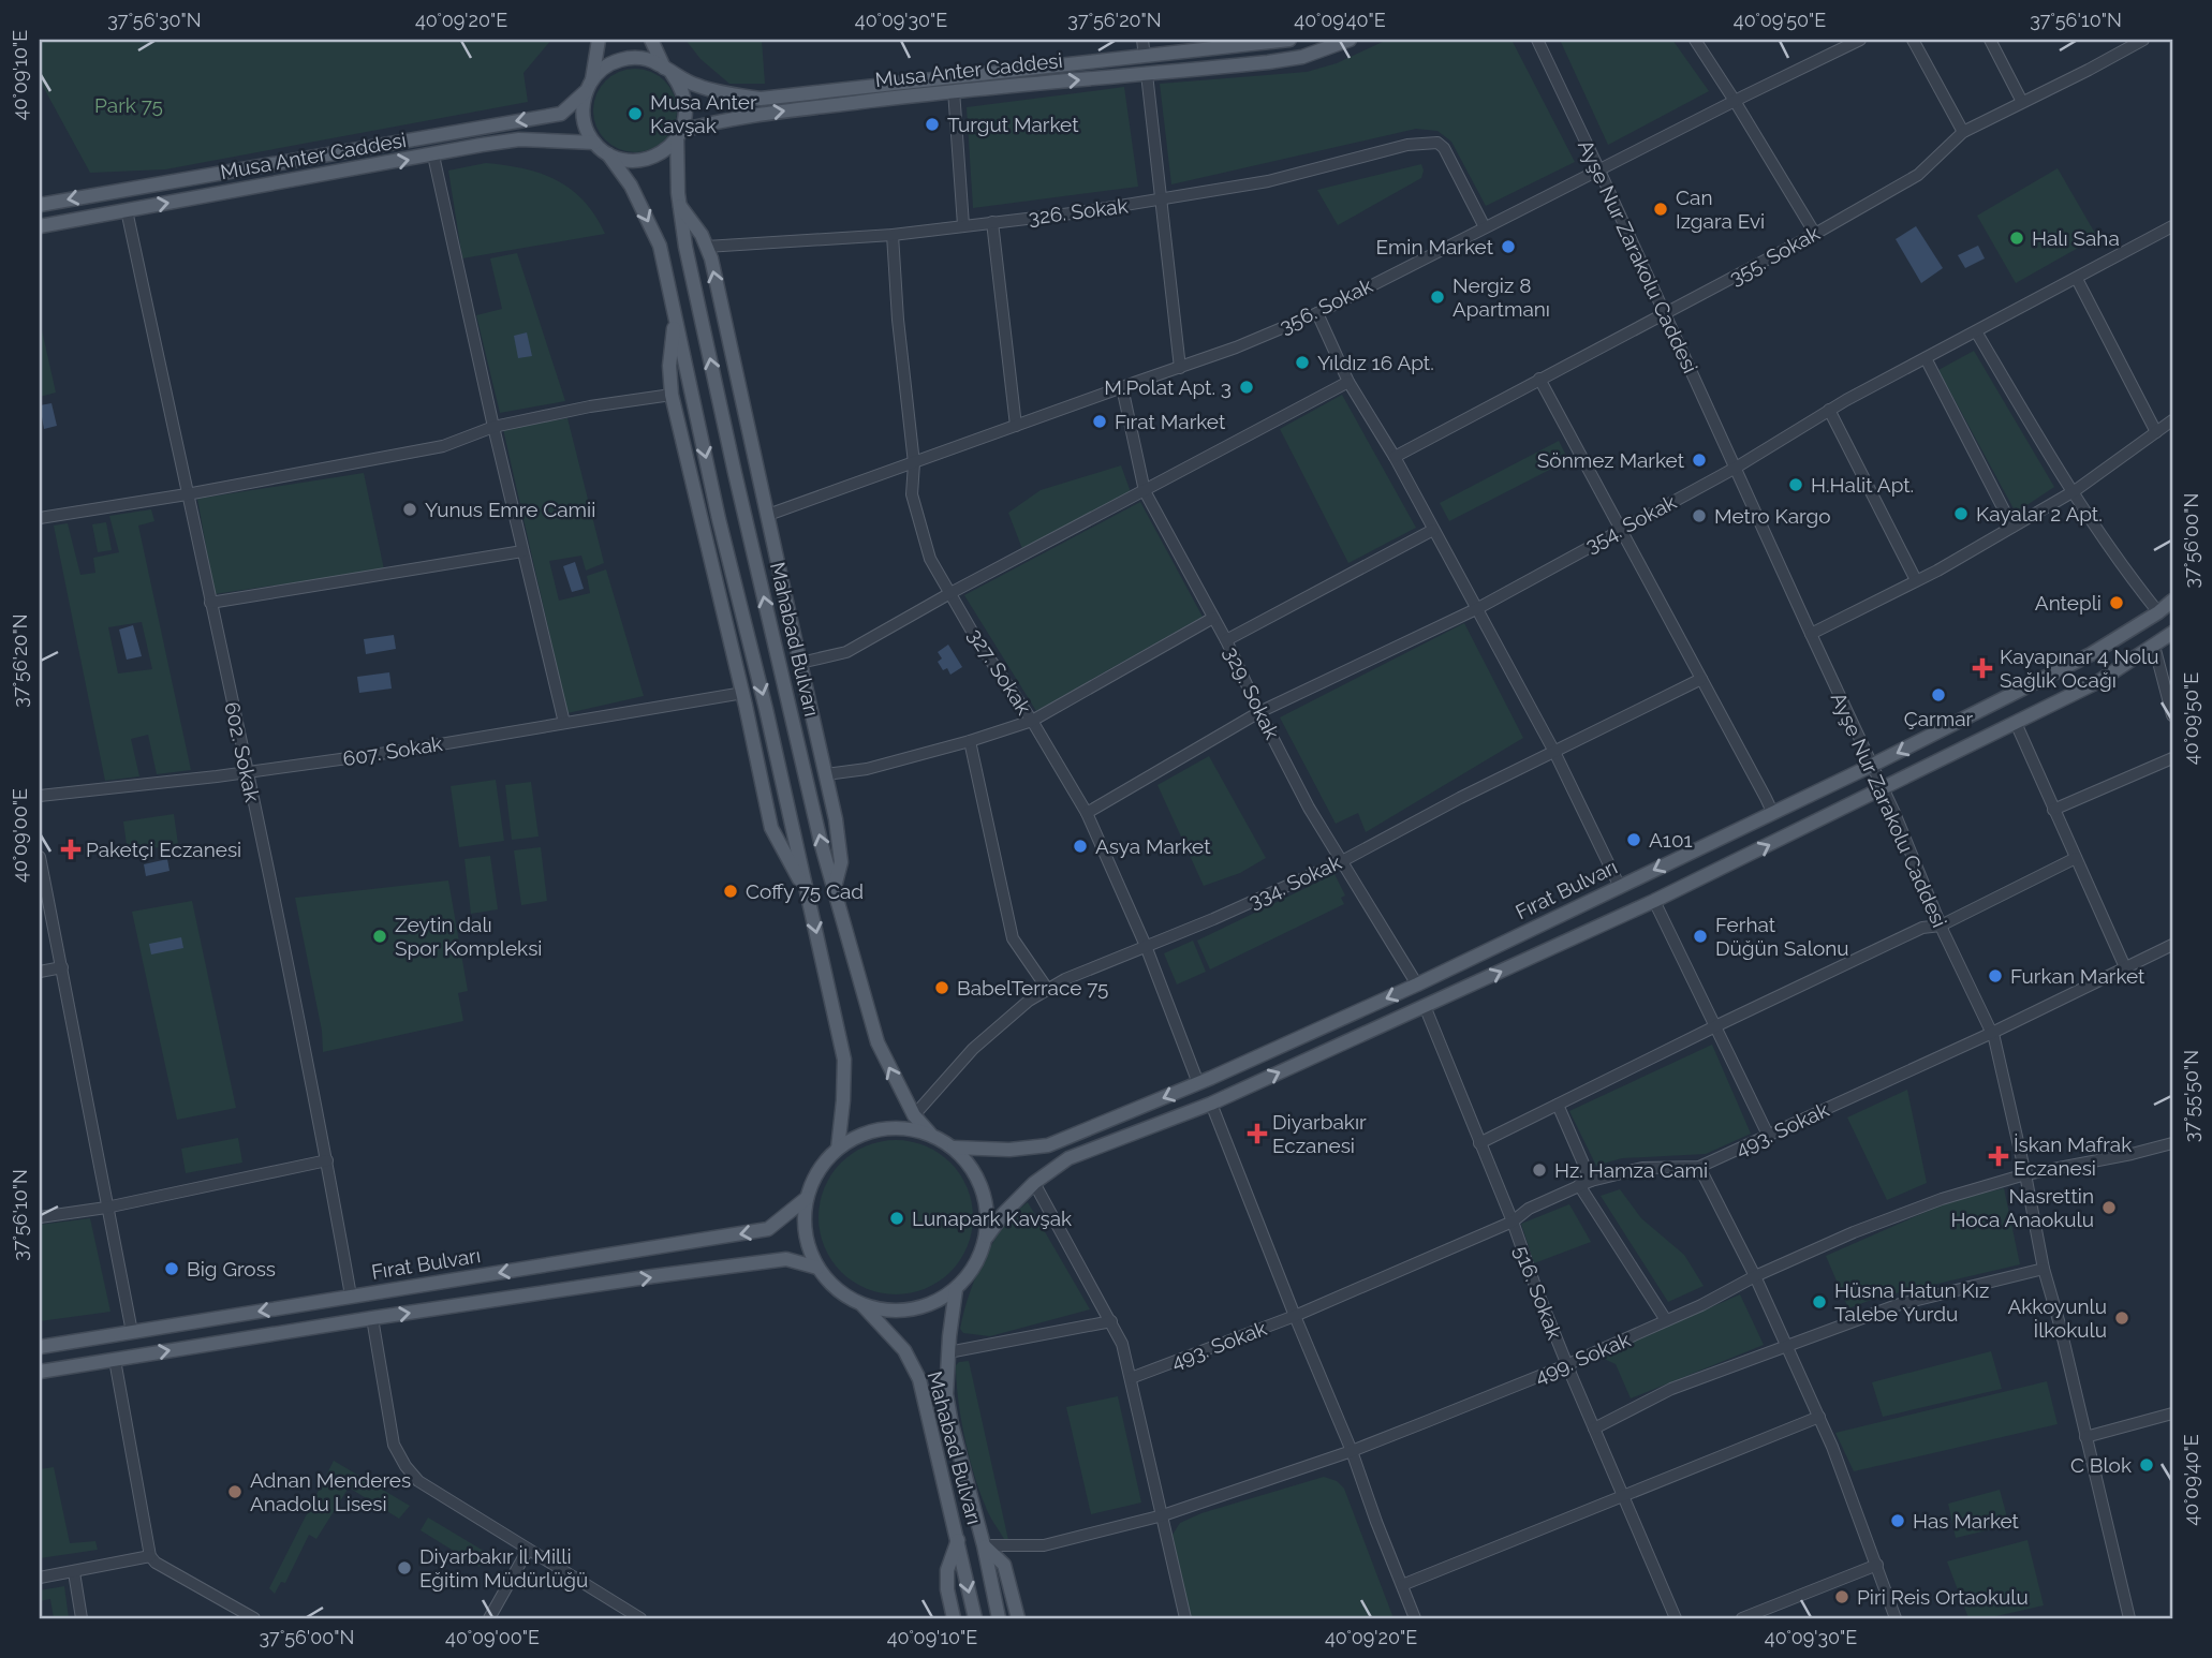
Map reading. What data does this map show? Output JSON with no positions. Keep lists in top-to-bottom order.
{
  "streets": {
    "main road": ["Musa Anter Caddesi", "Mahabad Bulvarı", "Fırat Bulvarı"],
    "street": [
      "326. Sokak",
      "355. Sokak",
      "Ayşe Nur Zarakolu Caddesi",
      "356. Sokak",
      "354. Sokak",
      "327. Sokak",
      "329. Sokak",
      "607. Sokak",
      "602. Sokak",
      "334. Sokak",
      "493. Sokak",
      "516. Sokak",
      "499. Sokak"
    ]
  },
  "crossings": [
    ["Musa Anter Caddesi", "Mahabad Bulvarı"],
    ["Musa Anter Caddesi", "602. Sokak"],
    ["326. Sokak", "356. Sokak"],
    ["326. Sokak", "327. Sokak"],
    ["355. Sokak", "Ayşe Nur Zarakolu Caddesi"],
    ["Ayşe Nur Zarakolu Caddesi", "356. Sokak"],
    ["Ayşe Nur Zarakolu Caddesi", "354. Sokak"],
    ["Ayşe Nur Zarakolu Caddesi", "Fırat Bulvarı"],
    ["Ayşe Nur Zarakolu Caddesi", "493. Sokak"],
    ["Ayşe Nur Zarakolu Caddesi", "499. Sokak"],
    ["356. Sokak", "327. Sokak"],
    ["356. Sokak", "329. Sokak"],
    ["354. Sokak", "327. Sokak"],
    ["354. Sokak", "329. Sokak"],
    ["Mahabad Bulvarı", "334. Sokak"],
    ["Mahabad Bulvarı", "Fırat Bulvarı"],
    ["Mahabad Bulvarı", "499. Sokak"],
    ["327. Sokak", "334. Sokak"],
    ["327. Sokak", "Fırat Bulvarı"],
    ["329. Sokak", "334. Sokak"],
    ["329. Sokak", "Fırat Bulvarı"],
    ["607. Sokak", "602. Sokak"],
    ["602. Sokak", "Fırat Bulvarı"],
    ["493. Sokak", "516. Sokak"],
    ["516. Sokak", "499. Sokak"]
  ],
  "parks": ["Park 75"],
  "places": {
    "other": [
      "Musa Anter Kavşak",
      "Turgut Market",
      "Can Izgara Evi",
      "Halı Saha",
      "Emin Market",
      "Nergiz 8 Apartmanı",
      "Yıldız 16 Apt.",
      "M.Polat Apt. 3",
      "Fırat Market",
      "Sönmez Market",
      "H.Halit Apt.",
      "Yunus Emre Camii",
      "Kayalar 2 Apt.",
      "Metro Kargo",
      "Antepli",
      "Çarmar",
      "A101",
      "Asya Market",
      "Coffy 75 Cad",
      "Zeytin dalı Spor Kompleksi",
      "Ferhat Düğün Salonu",
      "Furkan Market",
      "BabelTerrace 75",
      "Hz. Hamza Cami",
      "Nasrettin Hoca Anaokulu",
      "Lunapark Kavşak",
      "Big Gross",
      "Hüsna Hatun Kız Talebe Yurdu",
      "Akkoyunlu İlkokulu",
      "C Blok",
      "Adnan Menderes Anadolu Lisesi",
      "Has Market",
      "Diyarbakır İl Milli Eğitim Müdürlüğü",
      "Piri Reis Ortaokulu"
    ],
    "health": [
      "Kayapınar 4 Nolu Sağlık Ocağı",
      "Paketçi Eczanesi",
      "Diyarbakır Eczanesi",
      "İskan Mafrak Eczanesi"
    ]
  },
  "coordinates": [
    "37°56'30\"N",
    "40°09'20\"E",
    "40°09'30\"E",
    "37°56'20\"N",
    "40°09'40\"E",
    "40°09'50\"E",
    "37°56'10\"N",
    "40°09'10\"E",
    "37°56'00\"N",
    "40°09'00\"E",
    "37°55'50\"N"
  ]
}
